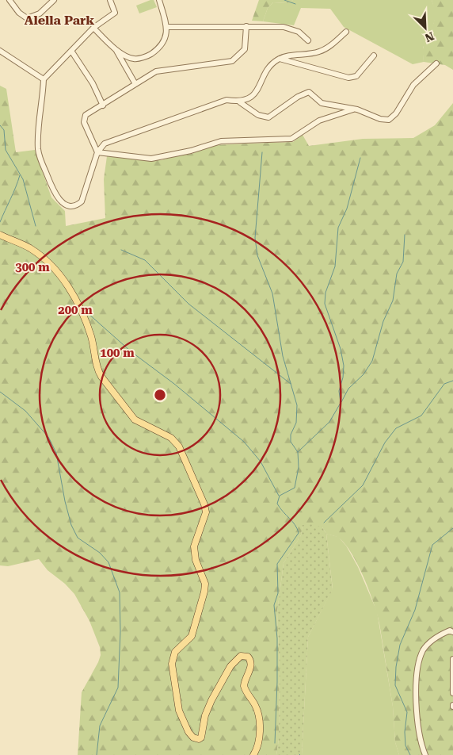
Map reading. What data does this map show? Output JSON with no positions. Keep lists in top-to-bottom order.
{
  "districts": ["Alella Park"],
  "north": "bottom right",
  "rings": ["300 m", "200 m", "100 m"]
}
